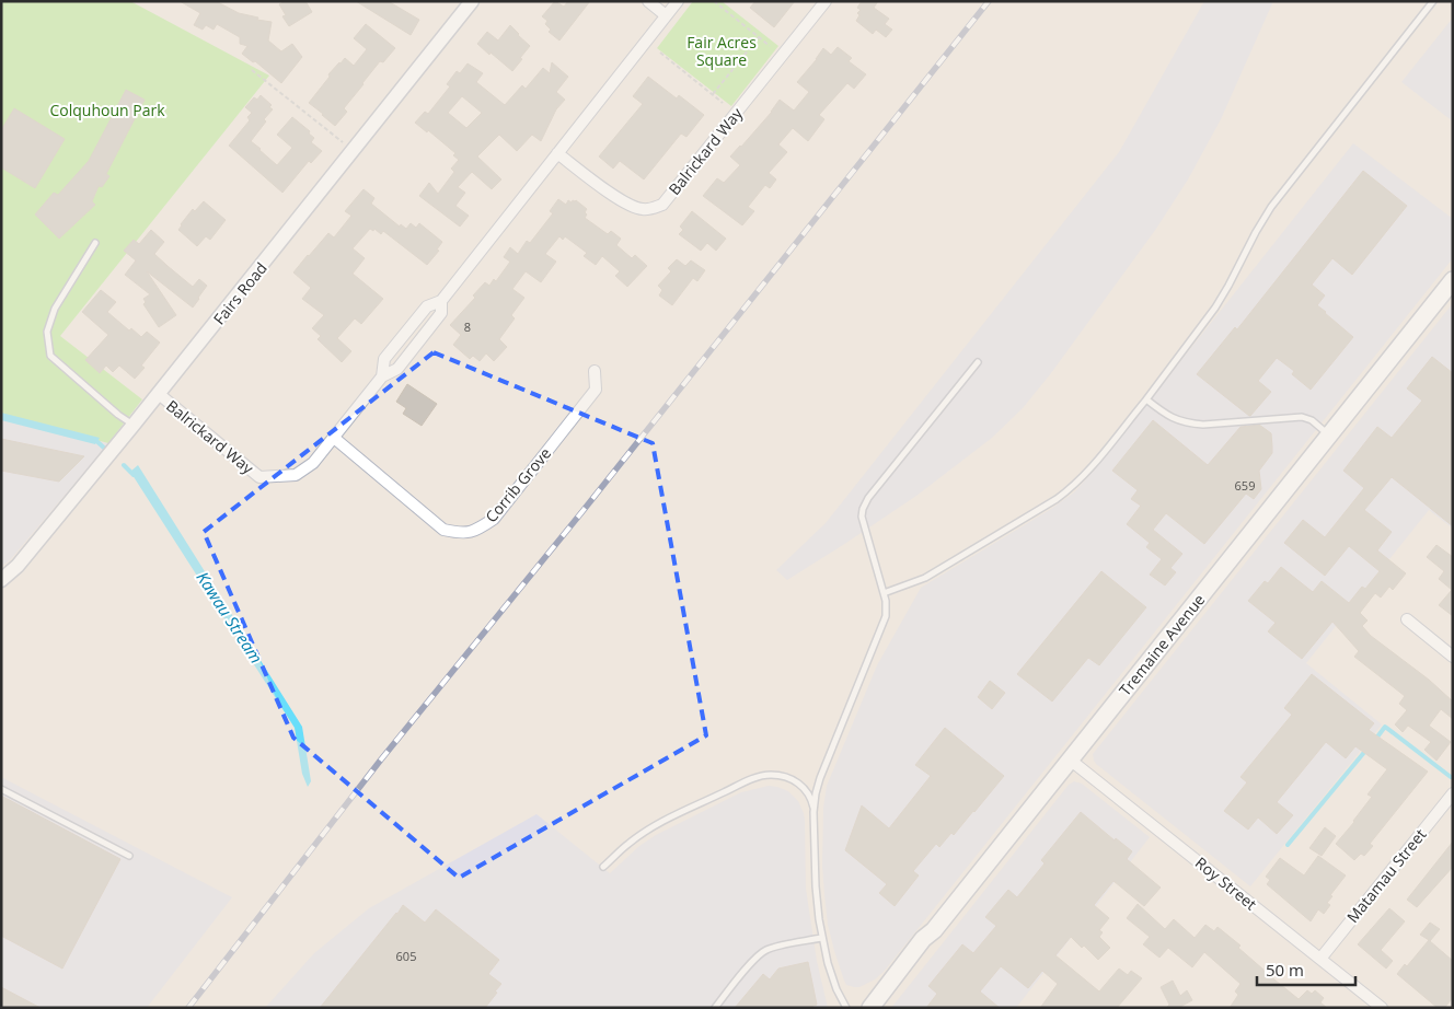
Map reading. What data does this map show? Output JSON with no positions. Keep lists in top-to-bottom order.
{
  "streets": {
    "main road": ["Tremaine Avenue"],
    "street": [
      "Balrickard Way",
      "Fairs Road",
      "Corrib Grove",
      "Matamau Street",
      "Roy Street"
    ]
  },
  "crossings": [
    ["Balrickard Way", "Fairs Road"],
    ["Balrickard Way", "Corrib Grove"],
    ["Tremaine Avenue", "Roy Street"],
    ["Matamau Street", "Roy Street"]
  ],
  "water": ["Kawau Stream"],
  "parks": ["Fair Acres Square", "Colquhoun Park"],
  "house_numbers": ["8", "659", "605"],
  "scale_bar": "50 m"
}
